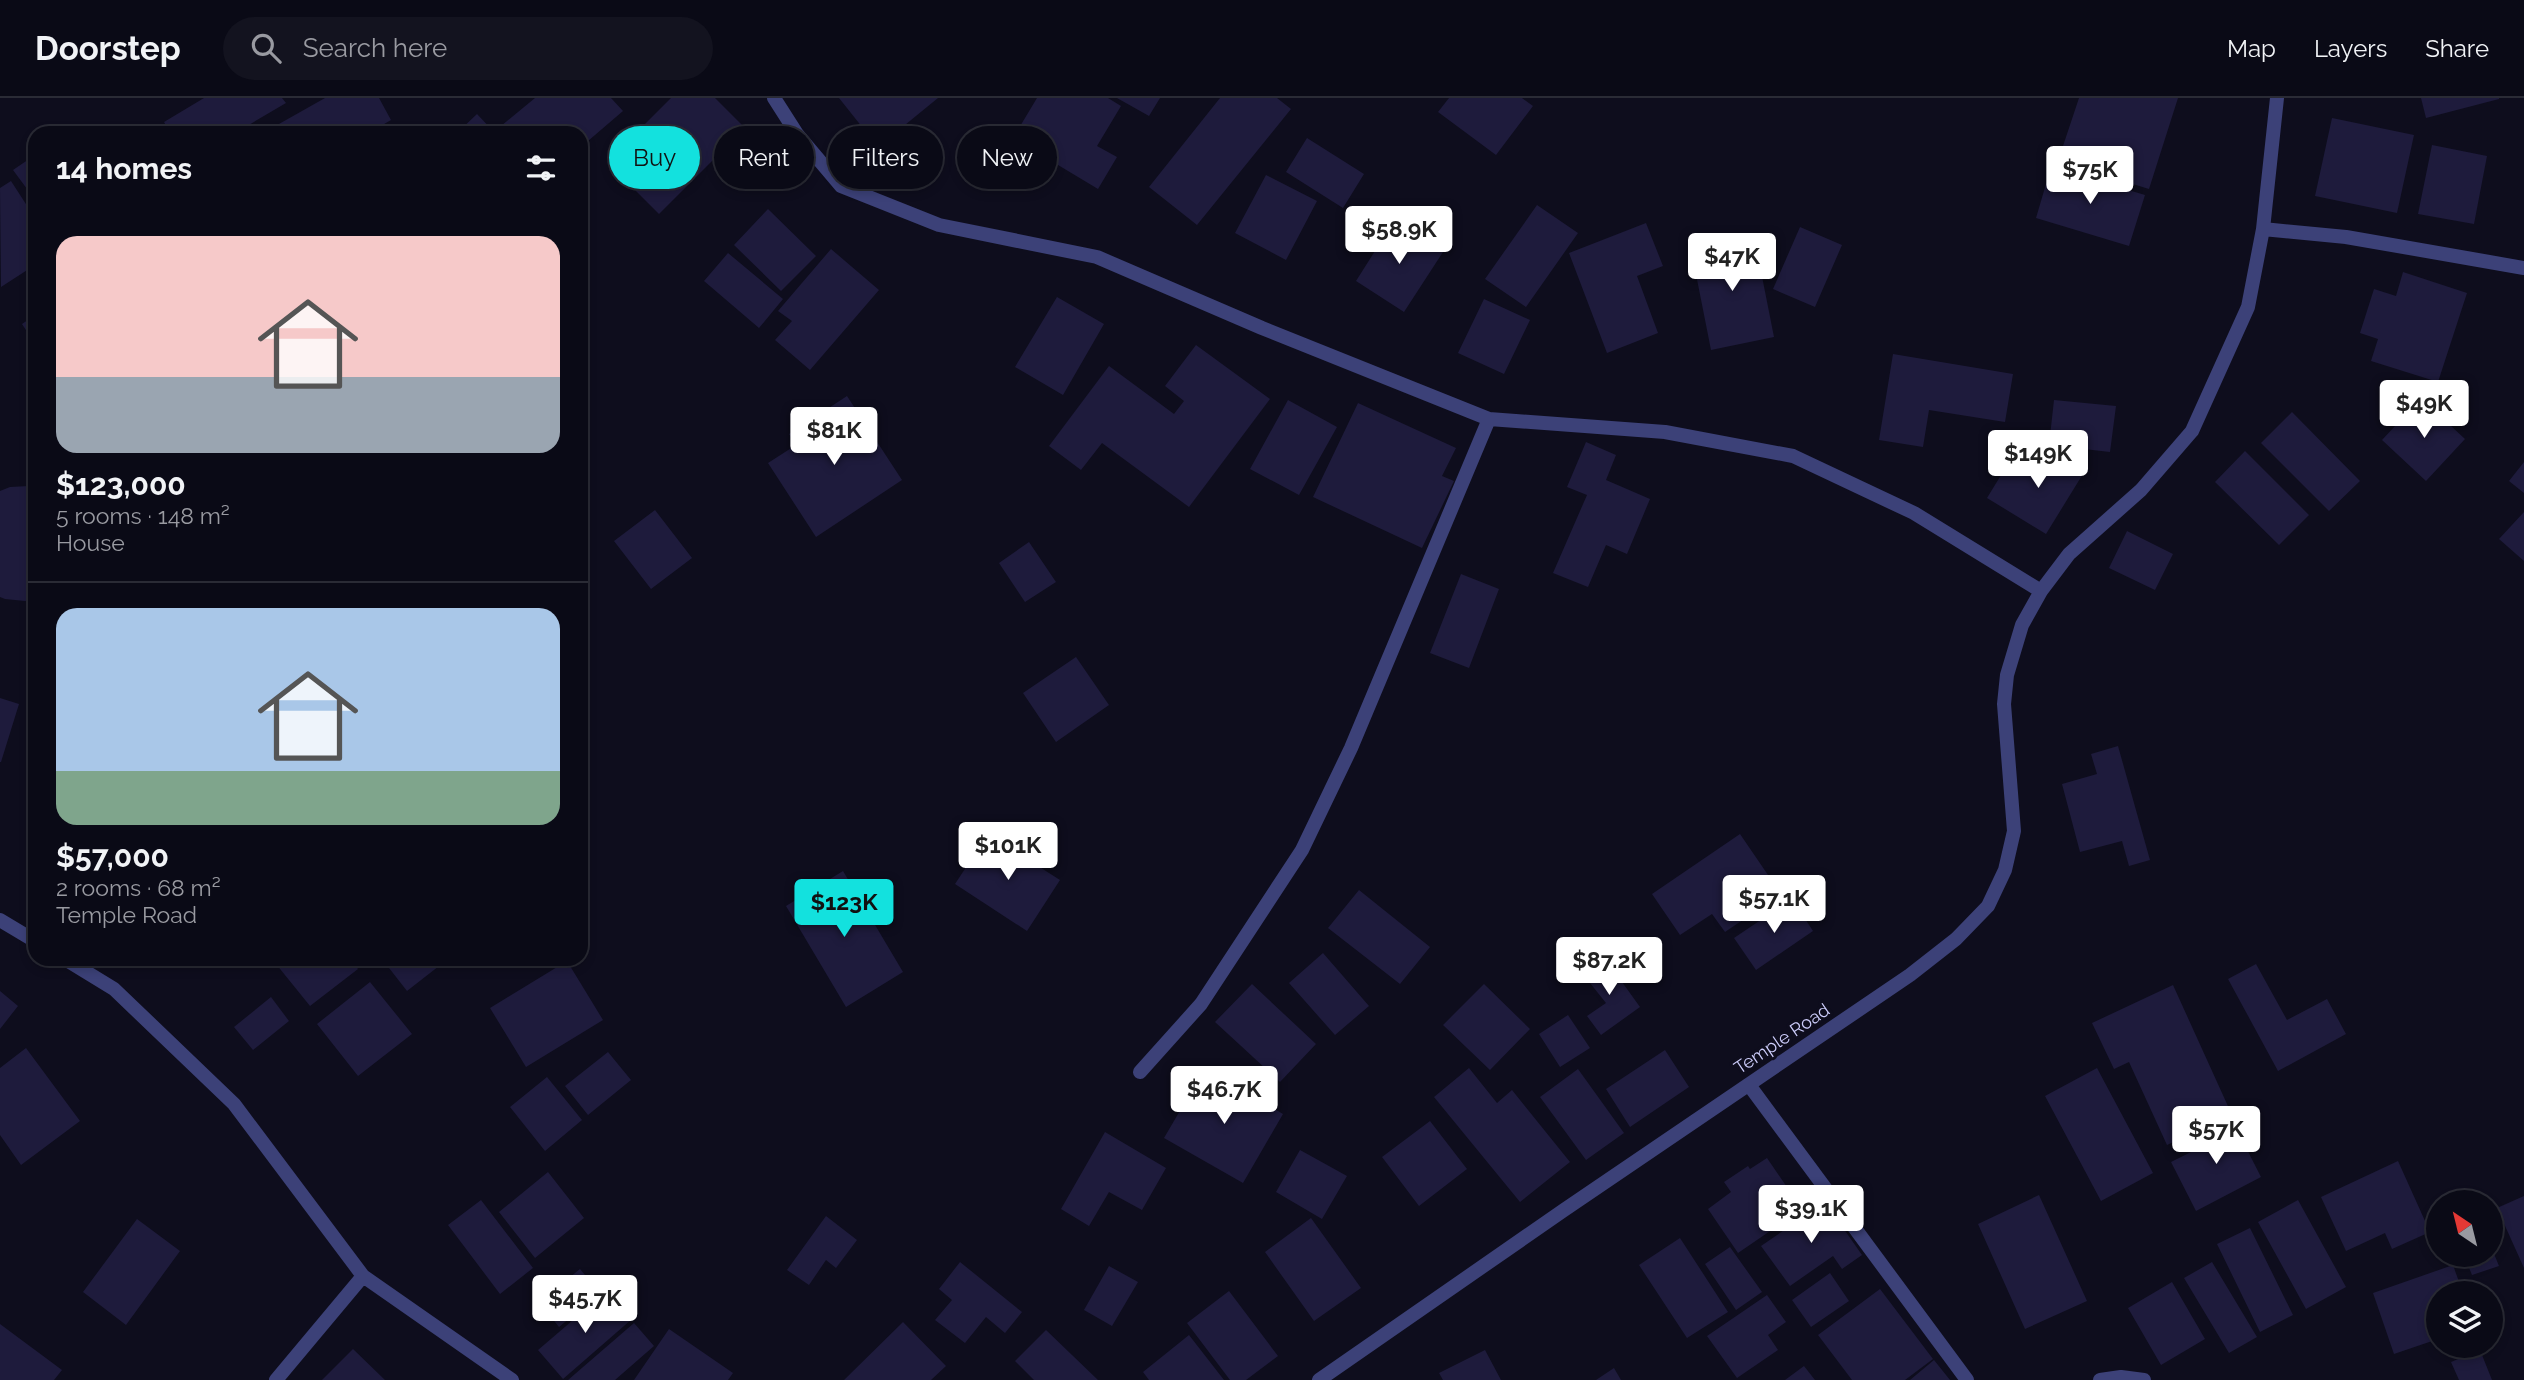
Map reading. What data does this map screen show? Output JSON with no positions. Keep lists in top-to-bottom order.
{
  "streets": {
    "street": ["Temple Road"]
  },
  "north": "top left",
  "page": {
    "header": "Doorstep",
    "search": "Search here",
    "nav": ["Map", "Layers", "Share"],
    "chip": [
      "Buy",
      "Rent",
      "Filters",
      "New"
    ],
    "heading": "14 homes",
    "price": [
      "$75K",
      "$58.9K",
      "$47K",
      "$49K",
      "$81K",
      "$149K",
      "$101K",
      "$57.1K",
      "$123K",
      "$87.2K",
      "$46.7K",
      "$57K",
      "$39.1K",
      "$45.7K"
    ],
    "list": [
      {
        "name": "$123,000",
        "note": "5 rooms · 148 m² · House"
      },
      {
        "name": "$57,000",
        "note": "2 rooms · 68 m² · Temple Road"
      }
    ]
  }
}
